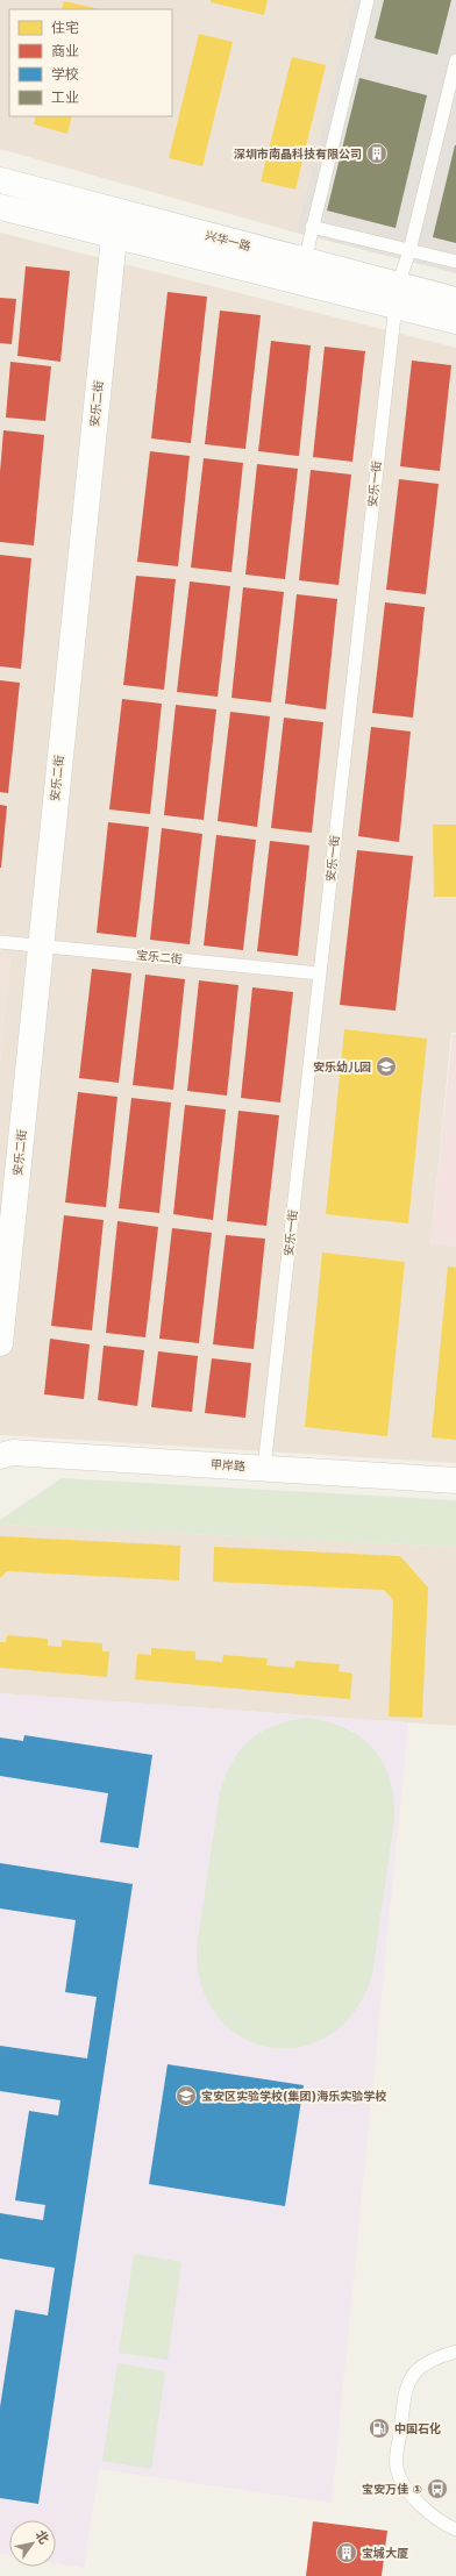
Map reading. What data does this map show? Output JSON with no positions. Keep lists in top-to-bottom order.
{
  "streets": {
    "street": ["兴华一路", "安乐二街", "甲岸路"],
    "lane": ["安乐一街", "宝乐二街"]
  },
  "crossings": [
    ["兴华一路", "安乐二街"],
    ["兴华一路", "安乐一街"],
    ["安乐二街", "宝乐二街"],
    ["安乐一街", "宝乐二街"],
    ["安乐一街", "甲岸路"]
  ],
  "places": {
    "building": ["深圳市南晶科技有限公司", "宝城大厦"],
    "school or university": ["安乐幼儿园", "宝安区实验学校(集团)海乐实验学校"],
    "fuel station": ["中国石化"],
    "bus stop": ["宝安万佳 ①"]
  },
  "legend": [
    "住宅",
    "商业",
    "学校",
    "工业"
  ],
  "north": "top right"
}
